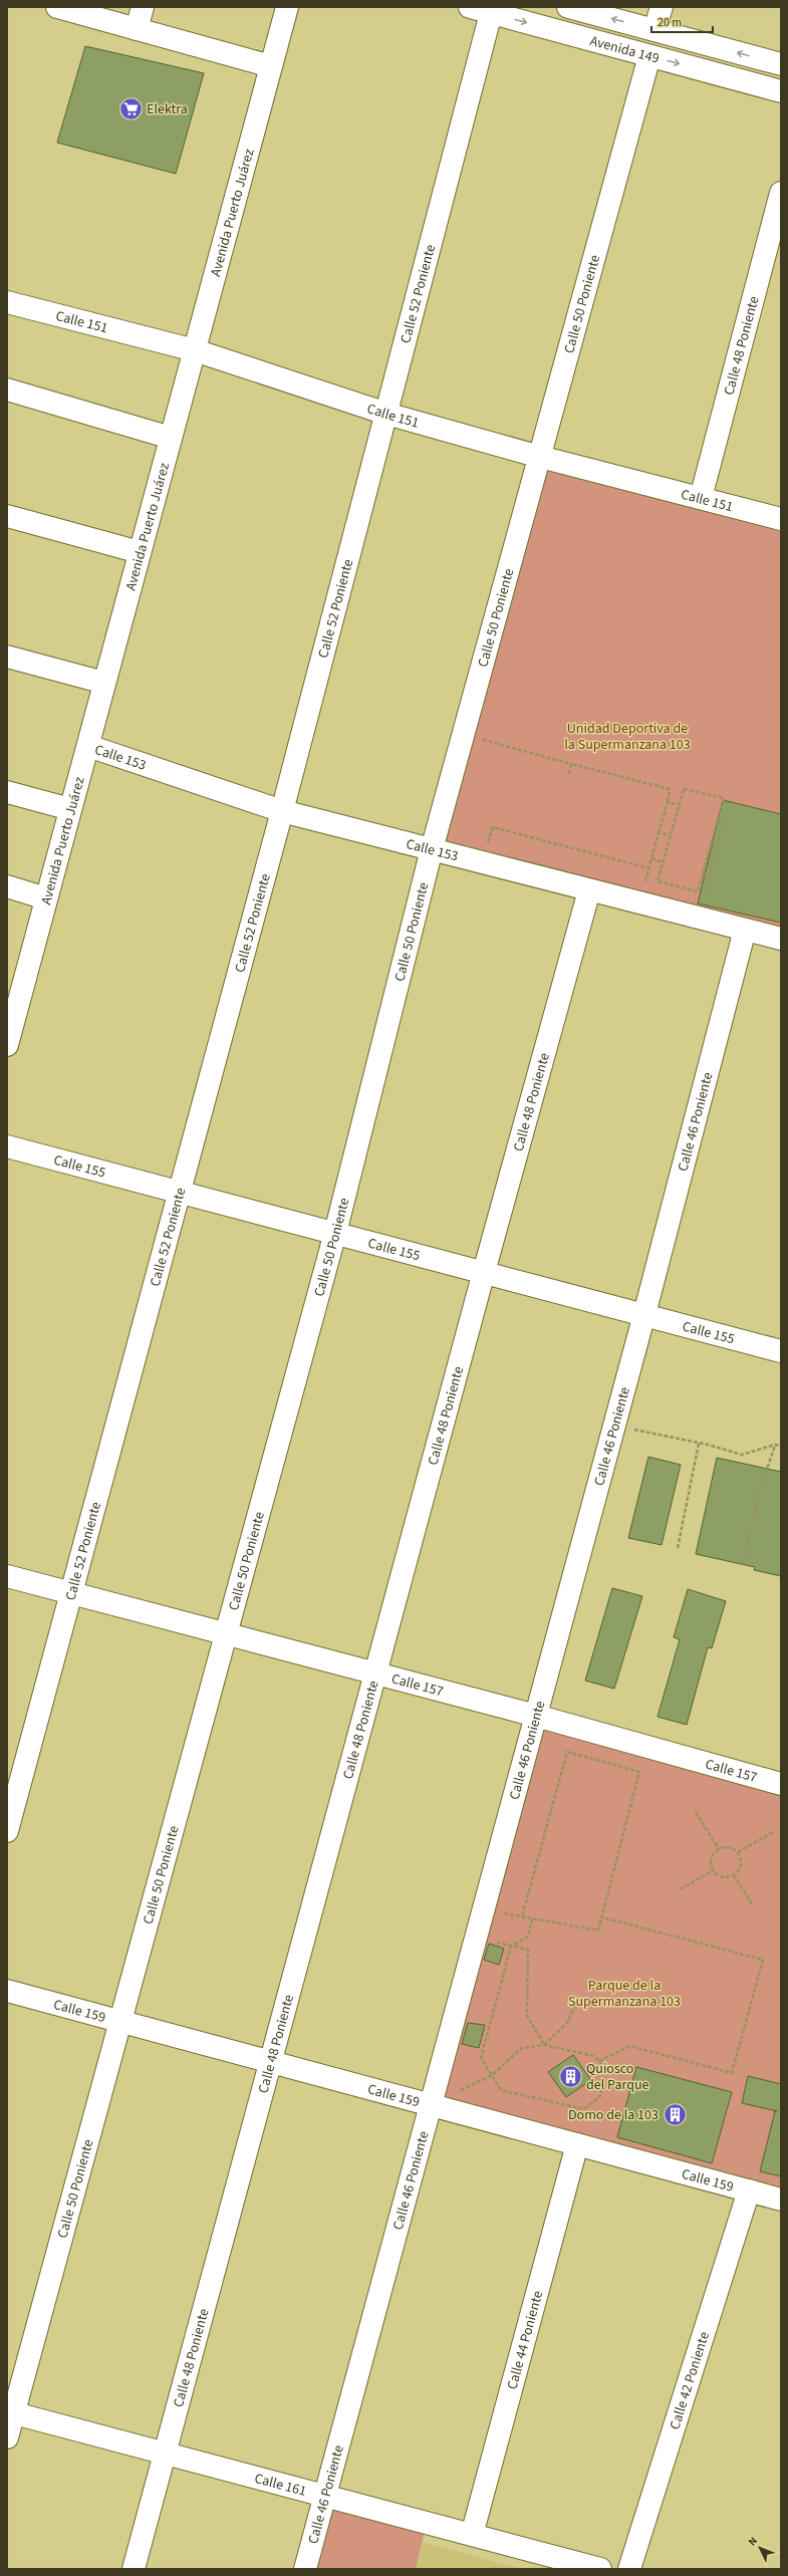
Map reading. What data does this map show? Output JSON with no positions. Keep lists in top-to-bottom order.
{
  "streets": {
    "street": [
      "Avenida 149",
      "Avenida Puerto Juárez",
      "Calle 52 Poniente",
      "Calle 50 Poniente",
      "Calle 151",
      "Calle 48 Poniente",
      "Calle 153",
      "Calle 46 Poniente",
      "Calle 155",
      "Calle 157",
      "Calle 159",
      "Calle 44 Poniente",
      "Calle 42 Poniente",
      "Calle 161"
    ]
  },
  "crossings": [
    ["Avenida 149", "Calle 52 Poniente"],
    ["Avenida 149", "Calle 50 Poniente"],
    ["Avenida Puerto Juárez", "Calle 151"],
    ["Avenida Puerto Juárez", "Calle 153"],
    ["Calle 52 Poniente", "Calle 151"],
    ["Calle 52 Poniente", "Calle 153"],
    ["Calle 52 Poniente", "Calle 155"],
    ["Calle 52 Poniente", "Calle 157"],
    ["Calle 50 Poniente", "Calle 151"],
    ["Calle 50 Poniente", "Calle 153"],
    ["Calle 50 Poniente", "Calle 155"],
    ["Calle 50 Poniente", "Calle 157"],
    ["Calle 50 Poniente", "Calle 159"],
    ["Calle 50 Poniente", "Calle 161"],
    ["Calle 151", "Calle 48 Poniente"],
    ["Calle 48 Poniente", "Calle 153"],
    ["Calle 48 Poniente", "Calle 155"],
    ["Calle 48 Poniente", "Calle 157"],
    ["Calle 48 Poniente", "Calle 159"],
    ["Calle 48 Poniente", "Calle 161"],
    ["Calle 153", "Calle 46 Poniente"],
    ["Calle 46 Poniente", "Calle 155"],
    ["Calle 46 Poniente", "Calle 157"],
    ["Calle 46 Poniente", "Calle 159"],
    ["Calle 46 Poniente", "Calle 161"],
    ["Calle 159", "Calle 44 Poniente"],
    ["Calle 159", "Calle 42 Poniente"],
    ["Calle 44 Poniente", "Calle 161"]
  ],
  "parks": ["Unidad Deportiva de la Supermanzana 103", "Parque de la Supermanzana 103"],
  "places": {
    "supermarket": ["Elektra"],
    "building": ["Quiosco del Parque", "Domo de la 103"]
  },
  "scale_bar": "20 m",
  "north": "top left"
}
